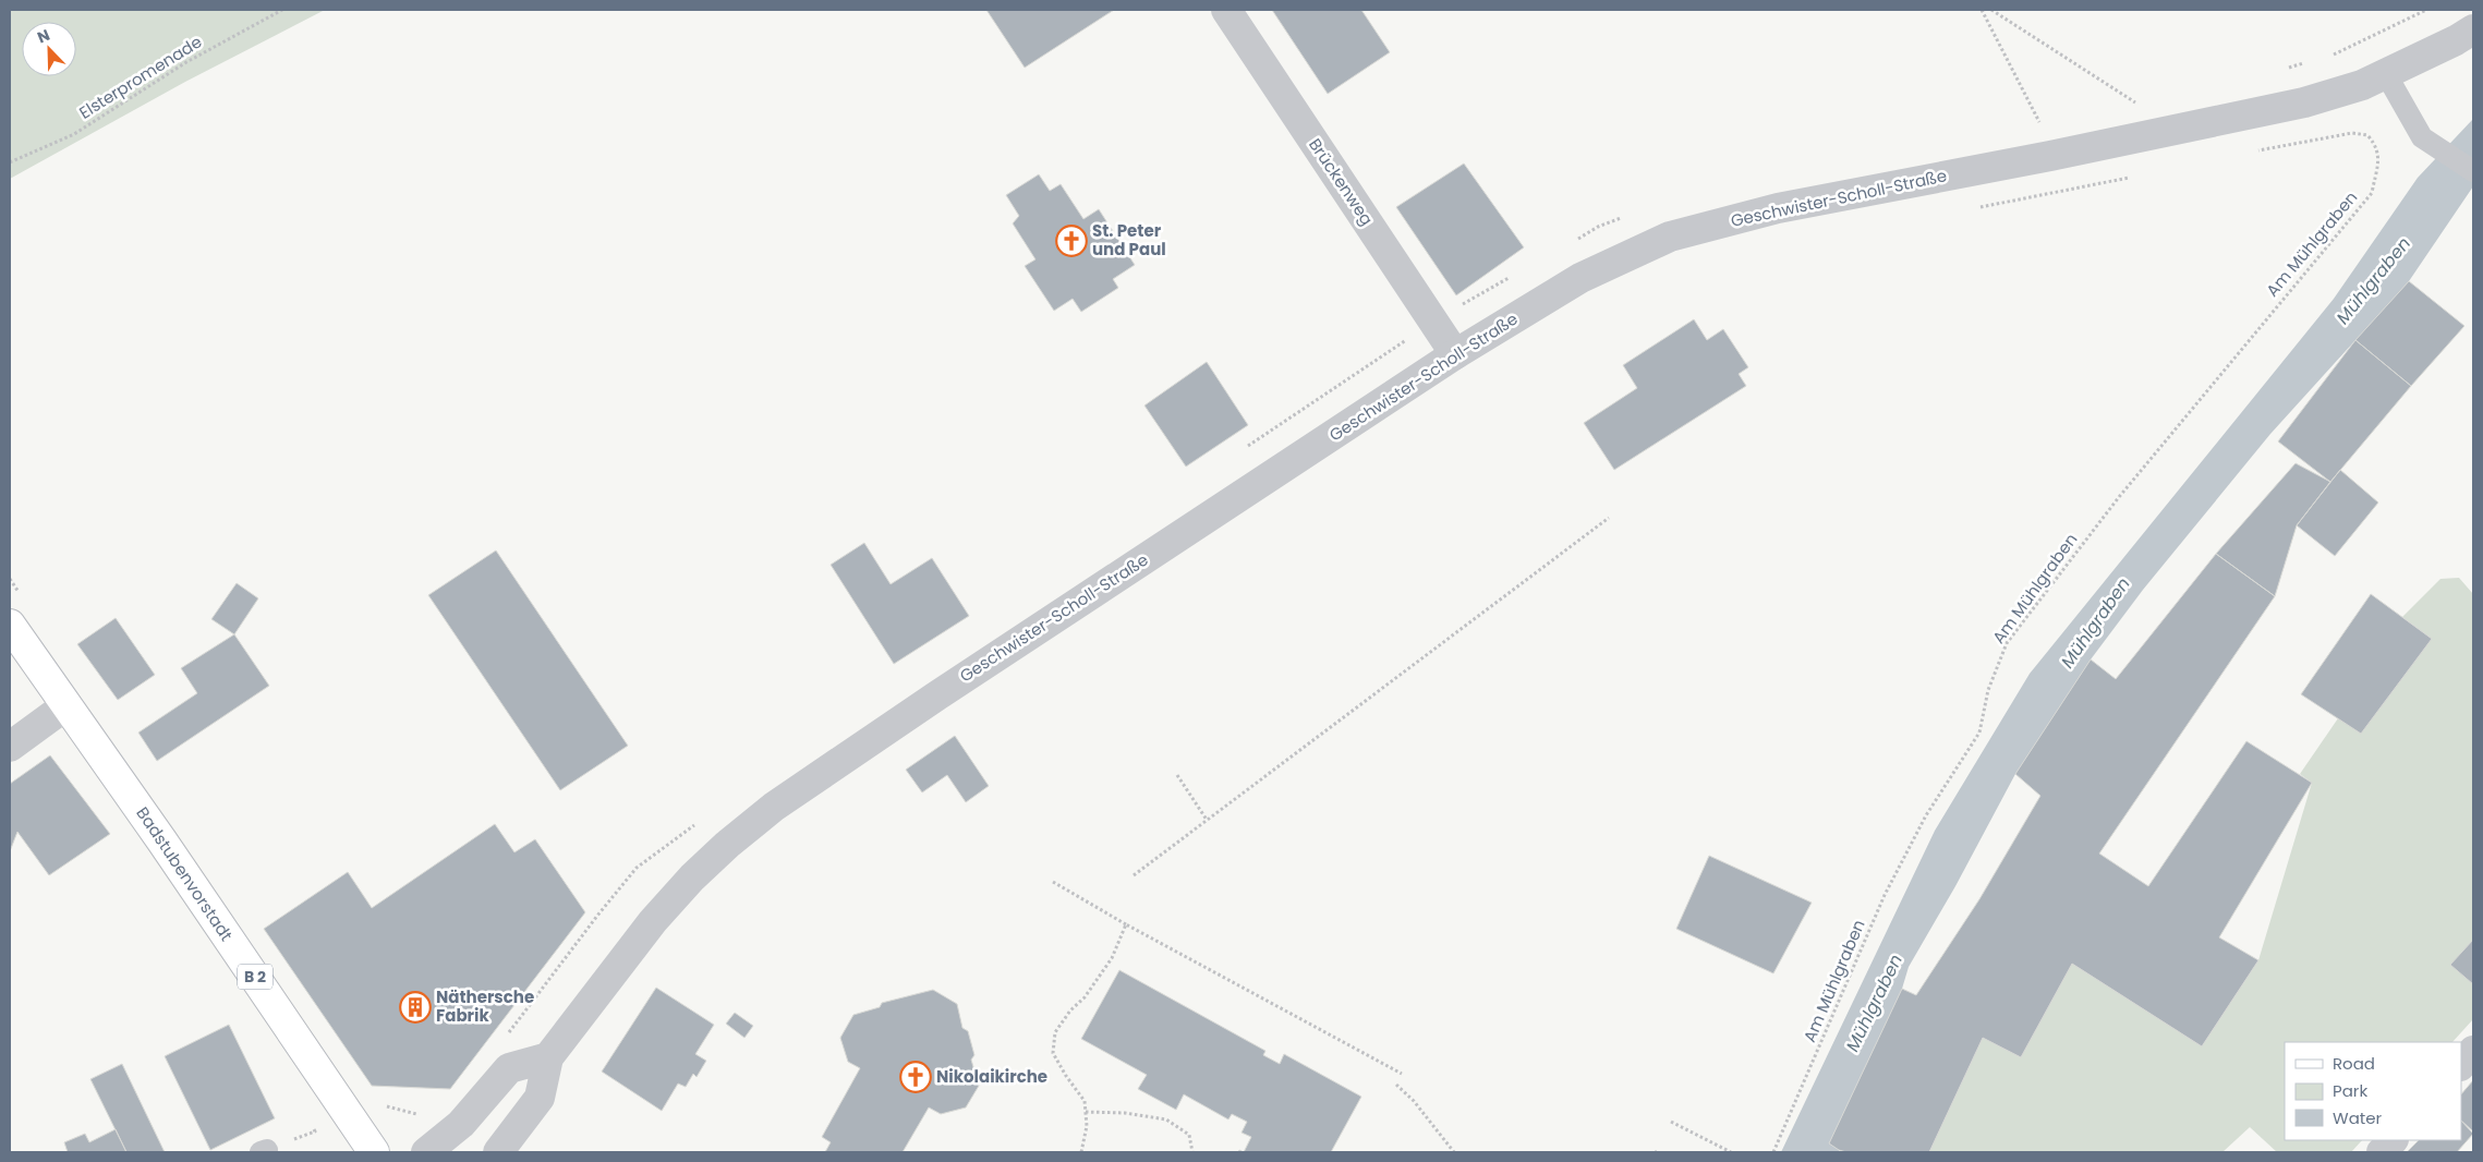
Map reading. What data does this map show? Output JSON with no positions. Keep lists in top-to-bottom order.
{
  "streets": {
    "main road": ["Badstubenvorstadt", "B 2"],
    "street": ["Brückenweg", "Geschwister-Scholl-Straße"],
    "path": ["Elsterpromenade", "Am Mühlgraben"]
  },
  "crossings": [
    ["Brückenweg", "Geschwister-Scholl-Straße"]
  ],
  "water": ["Mühlgraben"],
  "places": {
    "church": ["St. Peter und Paul", "Nikolaikirche"],
    "building": ["Näthersche Fabrik"]
  },
  "legend": ["Road", "Park", "Water"],
  "north": "top left"
}
